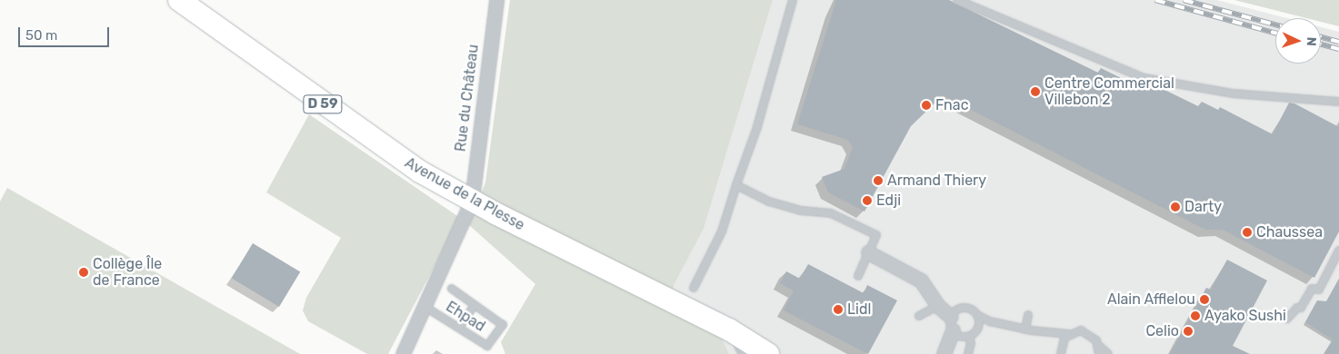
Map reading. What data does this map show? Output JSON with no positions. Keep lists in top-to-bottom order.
{
  "streets": {
    "main road": ["D 59", "Avenue de la Plesse"],
    "street": ["Rue du Château"],
    "lane": ["Ehpad"]
  },
  "crossings": [
    ["Rue du Château", "Avenue de la Plesse"],
    ["Rue du Château", "Ehpad"]
  ],
  "places": [
    "Centre Commercial Villebon 2",
    "Fnac",
    "Armand Thiery",
    "Edji",
    "Darty",
    "Chaussea",
    "Collège Île de France",
    "Alain Afflelou",
    "Lidl",
    "Ayako Sushi",
    "Celio"
  ],
  "scale_bar": "50 m",
  "north": "right"
}
